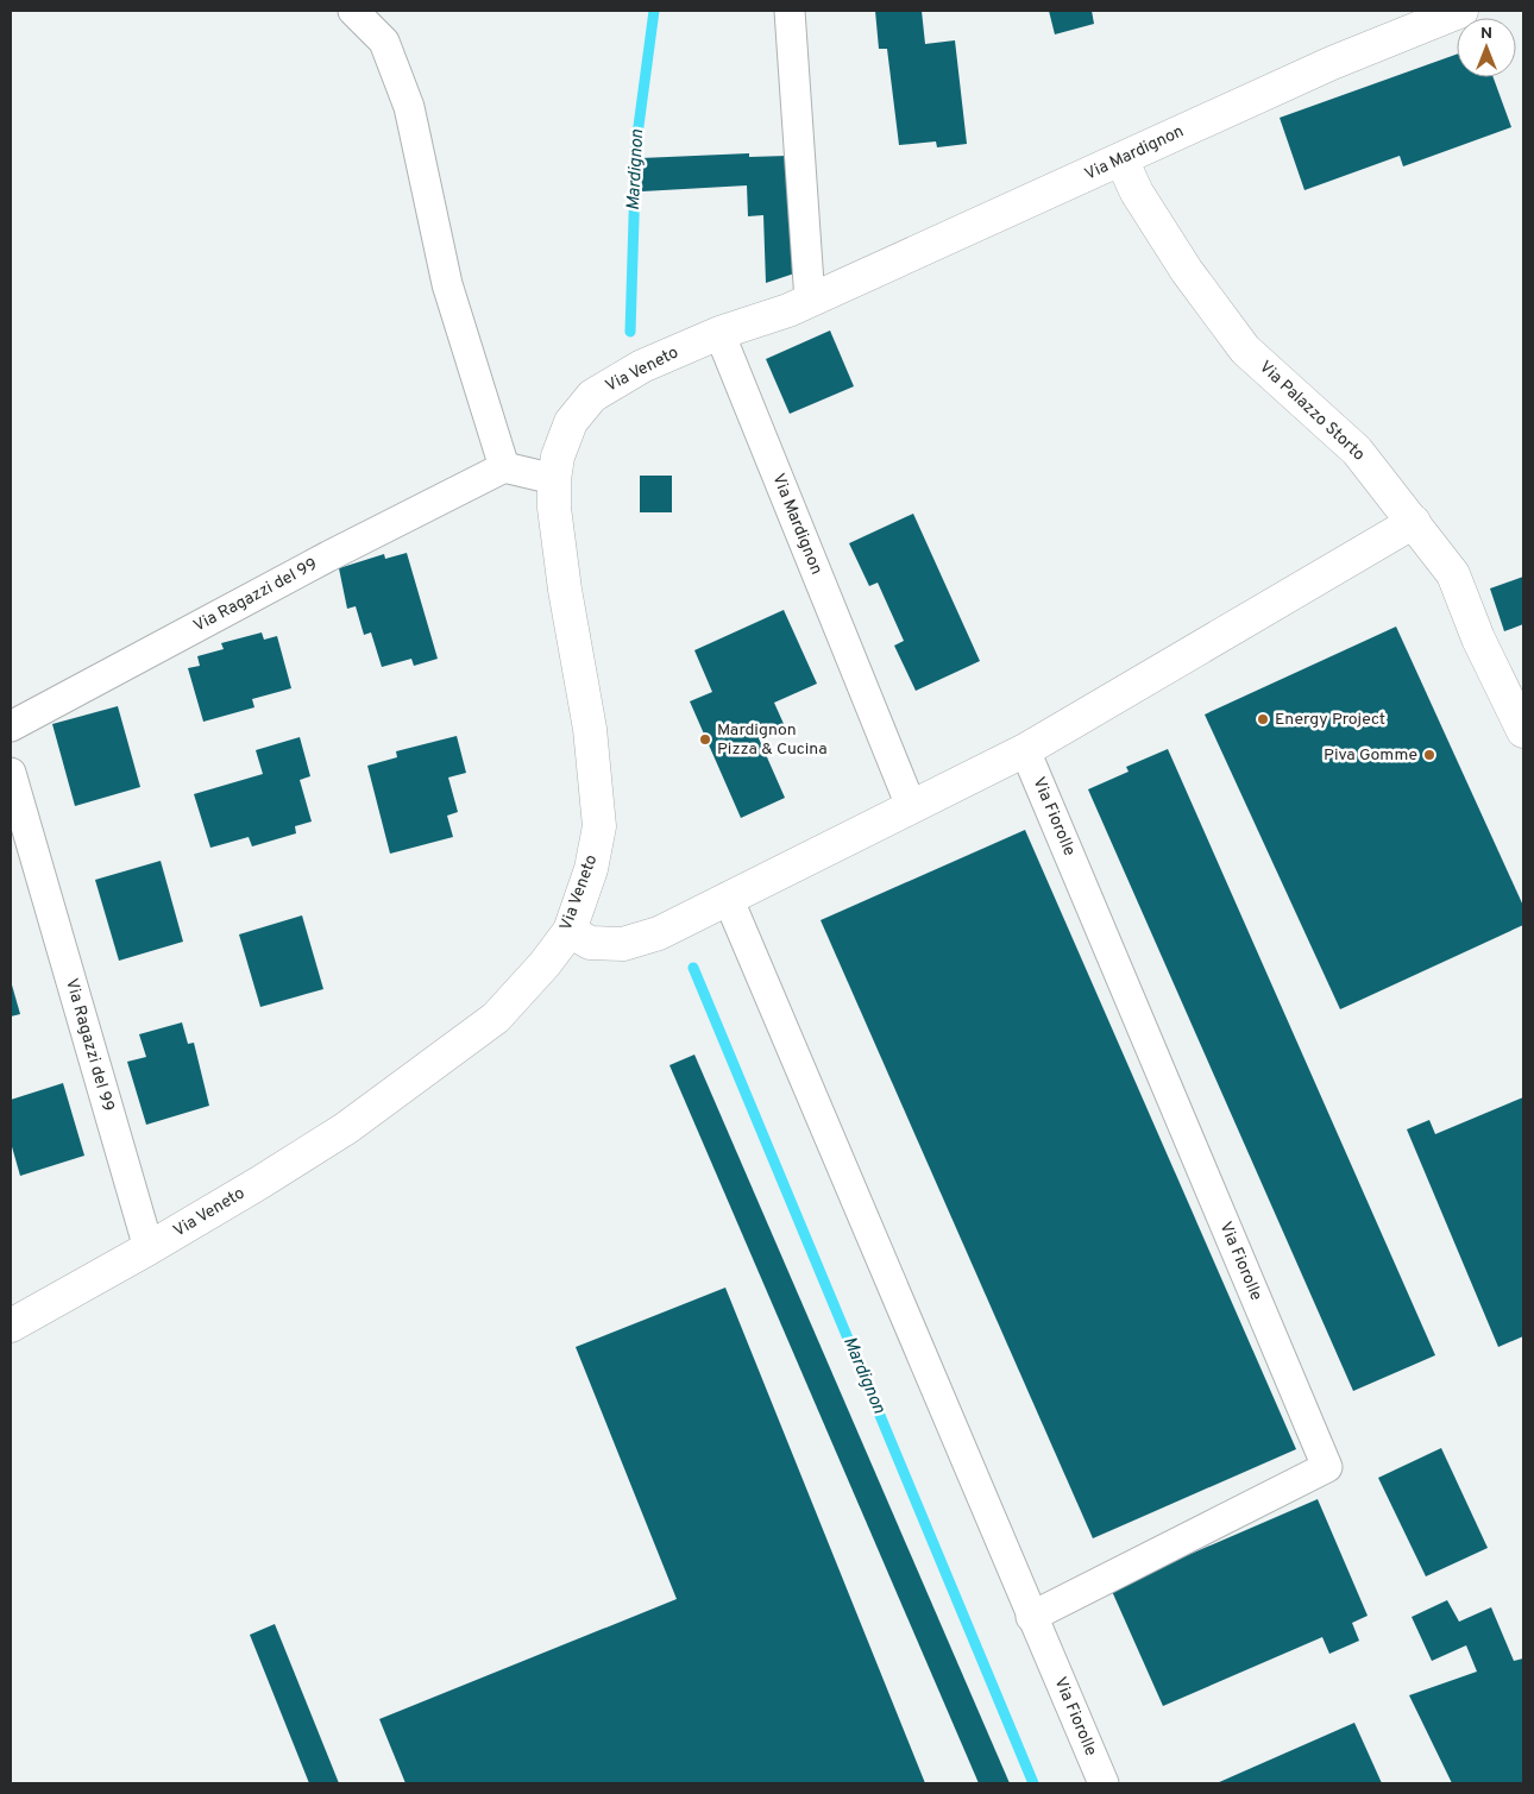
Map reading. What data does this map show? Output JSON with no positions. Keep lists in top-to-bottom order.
{
  "streets": {
    "street": [
      "Via Mardignon",
      "Via Veneto",
      "Via Palazzo Storto",
      "Via Ragazzi del 99",
      "Via Fiorolle"
    ]
  },
  "crossings": [
    ["Via Mardignon", "Via Veneto"],
    ["Via Mardignon", "Via Palazzo Storto"],
    ["Via Veneto", "Via Ragazzi del 99"]
  ],
  "water": ["Mardignon"],
  "places": ["Energy Project", "Mardignon Pizza & Cucina", "Piva Gomme"],
  "north": "top"
}
